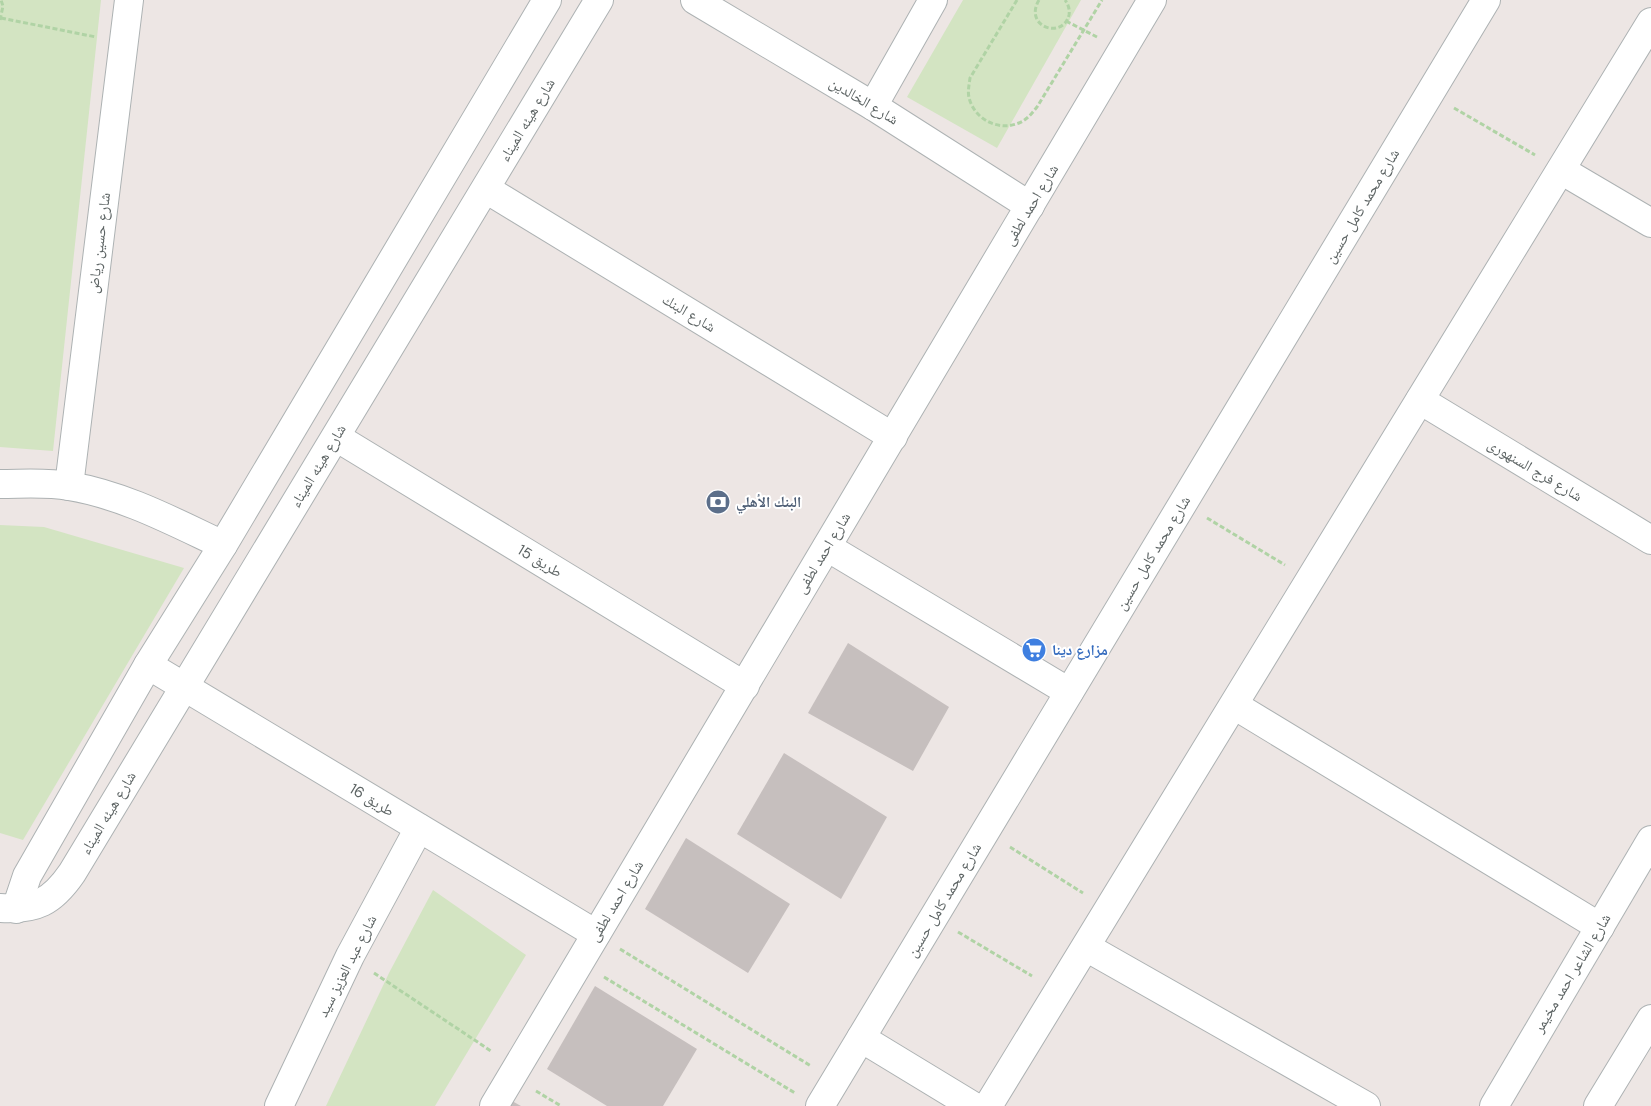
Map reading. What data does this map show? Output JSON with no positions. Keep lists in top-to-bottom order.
{
  "streets": {
    "street": [
      "شارع الخالدين",
      "شارع هيئه الميناء",
      "شارع احمد لطفى",
      "شارع محمد كامل حسين",
      "شارع حسين رياض",
      "شارع البنك",
      "شارع فرج السنهورى",
      "طريق 15",
      "طريق 16",
      "شارع عبد العزيز سيد",
      "شارع الشاعر احمد مخيمر"
    ]
  },
  "crossings": [
    ["شارع الخالدين", "شارع احمد لطفى"],
    ["شارع هيئه الميناء", "شارع البنك"],
    ["شارع هيئه الميناء", "طريق 15"],
    ["شارع هيئه الميناء", "طريق 16"],
    ["شارع احمد لطفى", "شارع البنك"],
    ["شارع احمد لطفى", "طريق 15"],
    ["شارع احمد لطفى", "طريق 16"],
    ["طريق 16", "شارع عبد العزيز سيد"]
  ],
  "places": {
    "bank": ["البنك الأهلي"],
    "supermarket": ["مزارع دينا"]
  }
}
